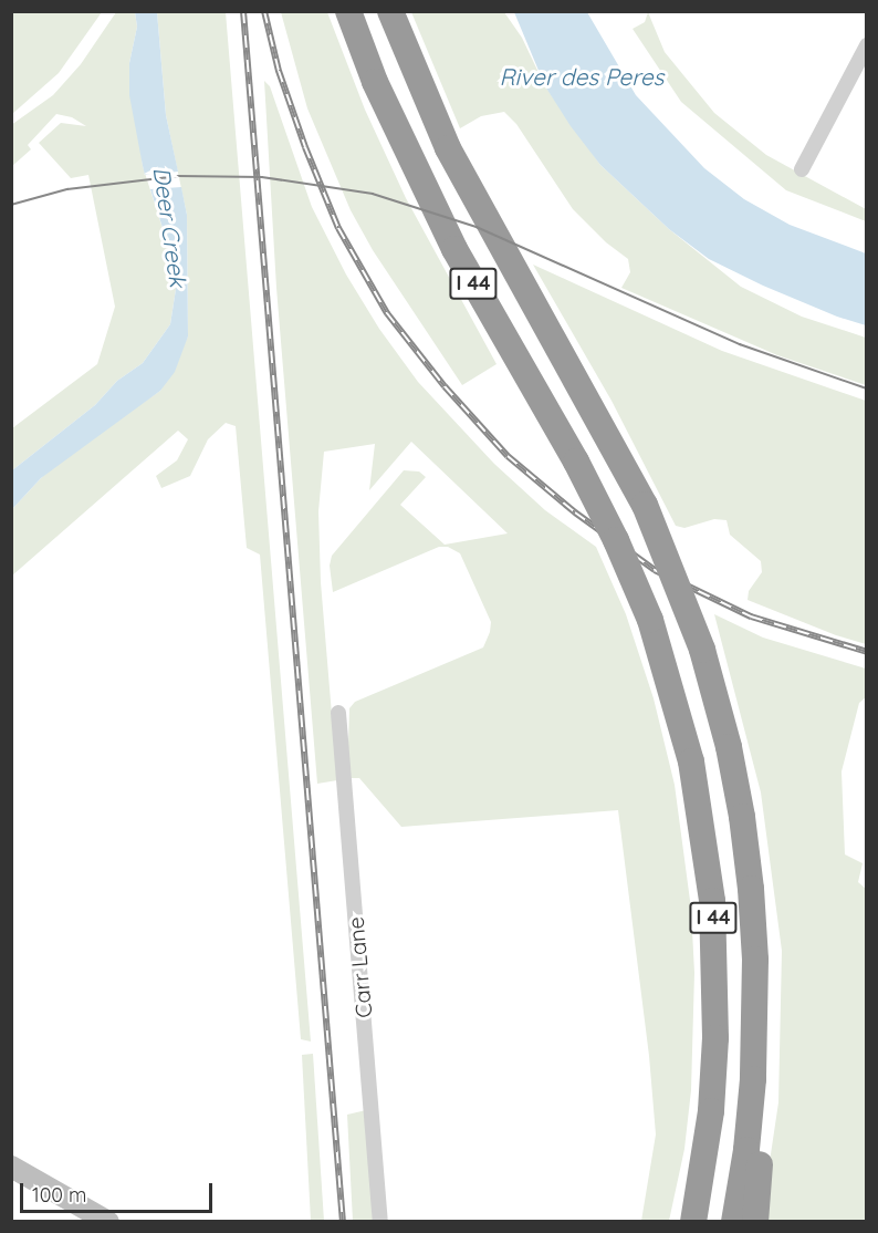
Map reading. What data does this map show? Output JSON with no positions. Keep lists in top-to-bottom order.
{
  "streets": {
    "highway": ["I 44"],
    "street": ["Carr Lane"]
  },
  "water": ["River des Peres", "Deer Creek"],
  "scale_bar": "100 m"
}
